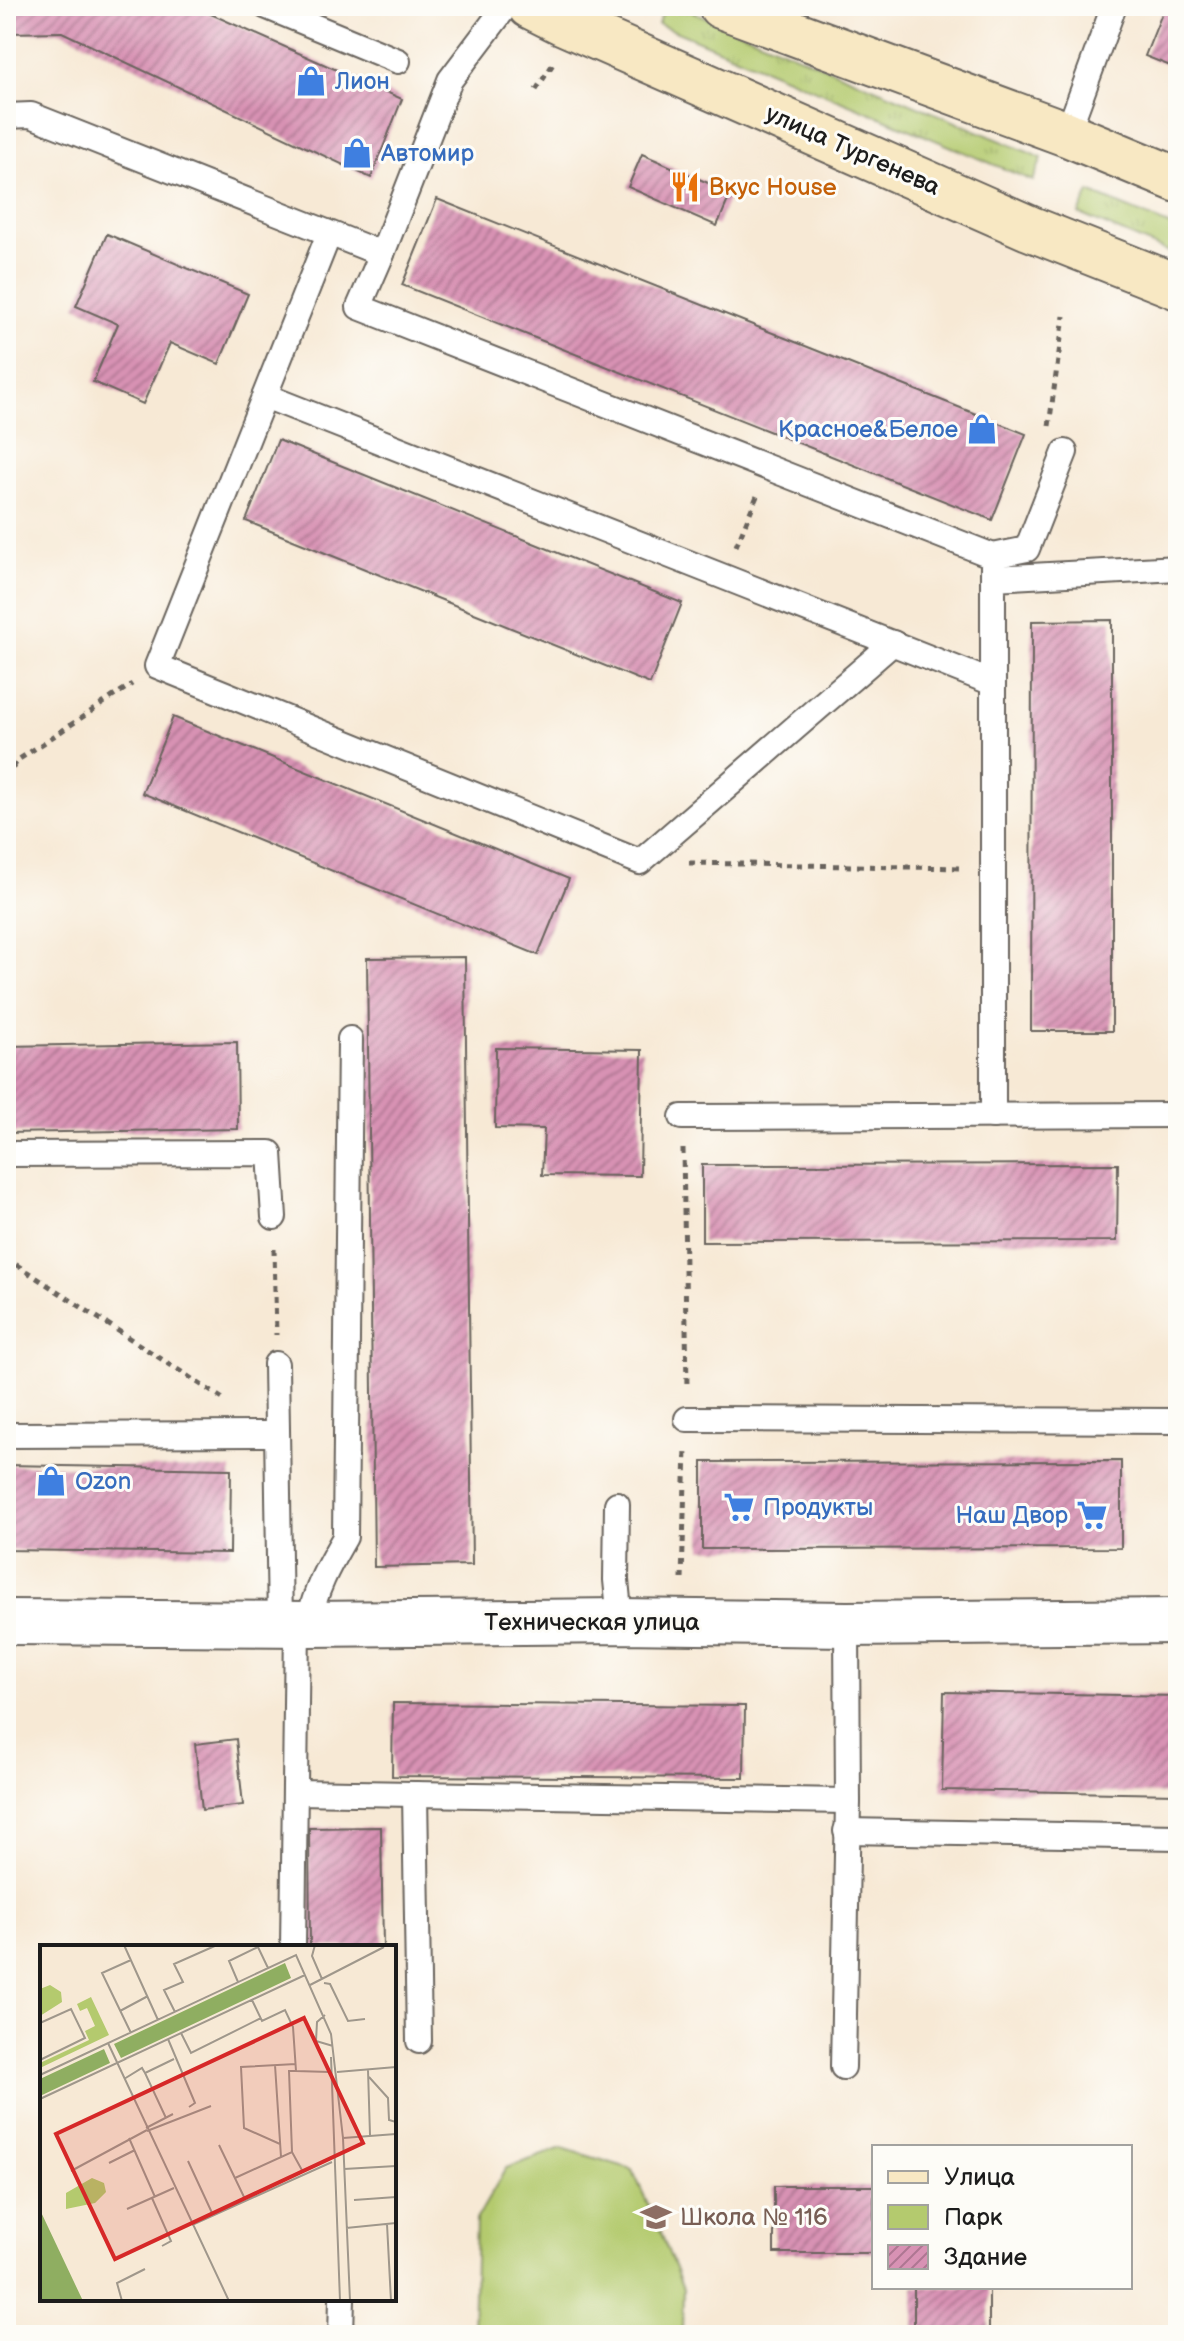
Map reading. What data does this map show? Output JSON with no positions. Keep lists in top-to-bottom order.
{
  "streets": {
    "main road": ["улица Тургенева"],
    "street": ["Техническая улица"]
  },
  "places": {
    "shop": [
      "Лион",
      "Автомир",
      "Красное&Белое",
      "Ozon"
    ],
    "restaurant": ["Вкус House"],
    "supermarket": ["Продукты", "Наш Двор"],
    "school or university": ["Школа № 116"]
  },
  "legend": ["Улица", "Парк", "Здание"]
}
